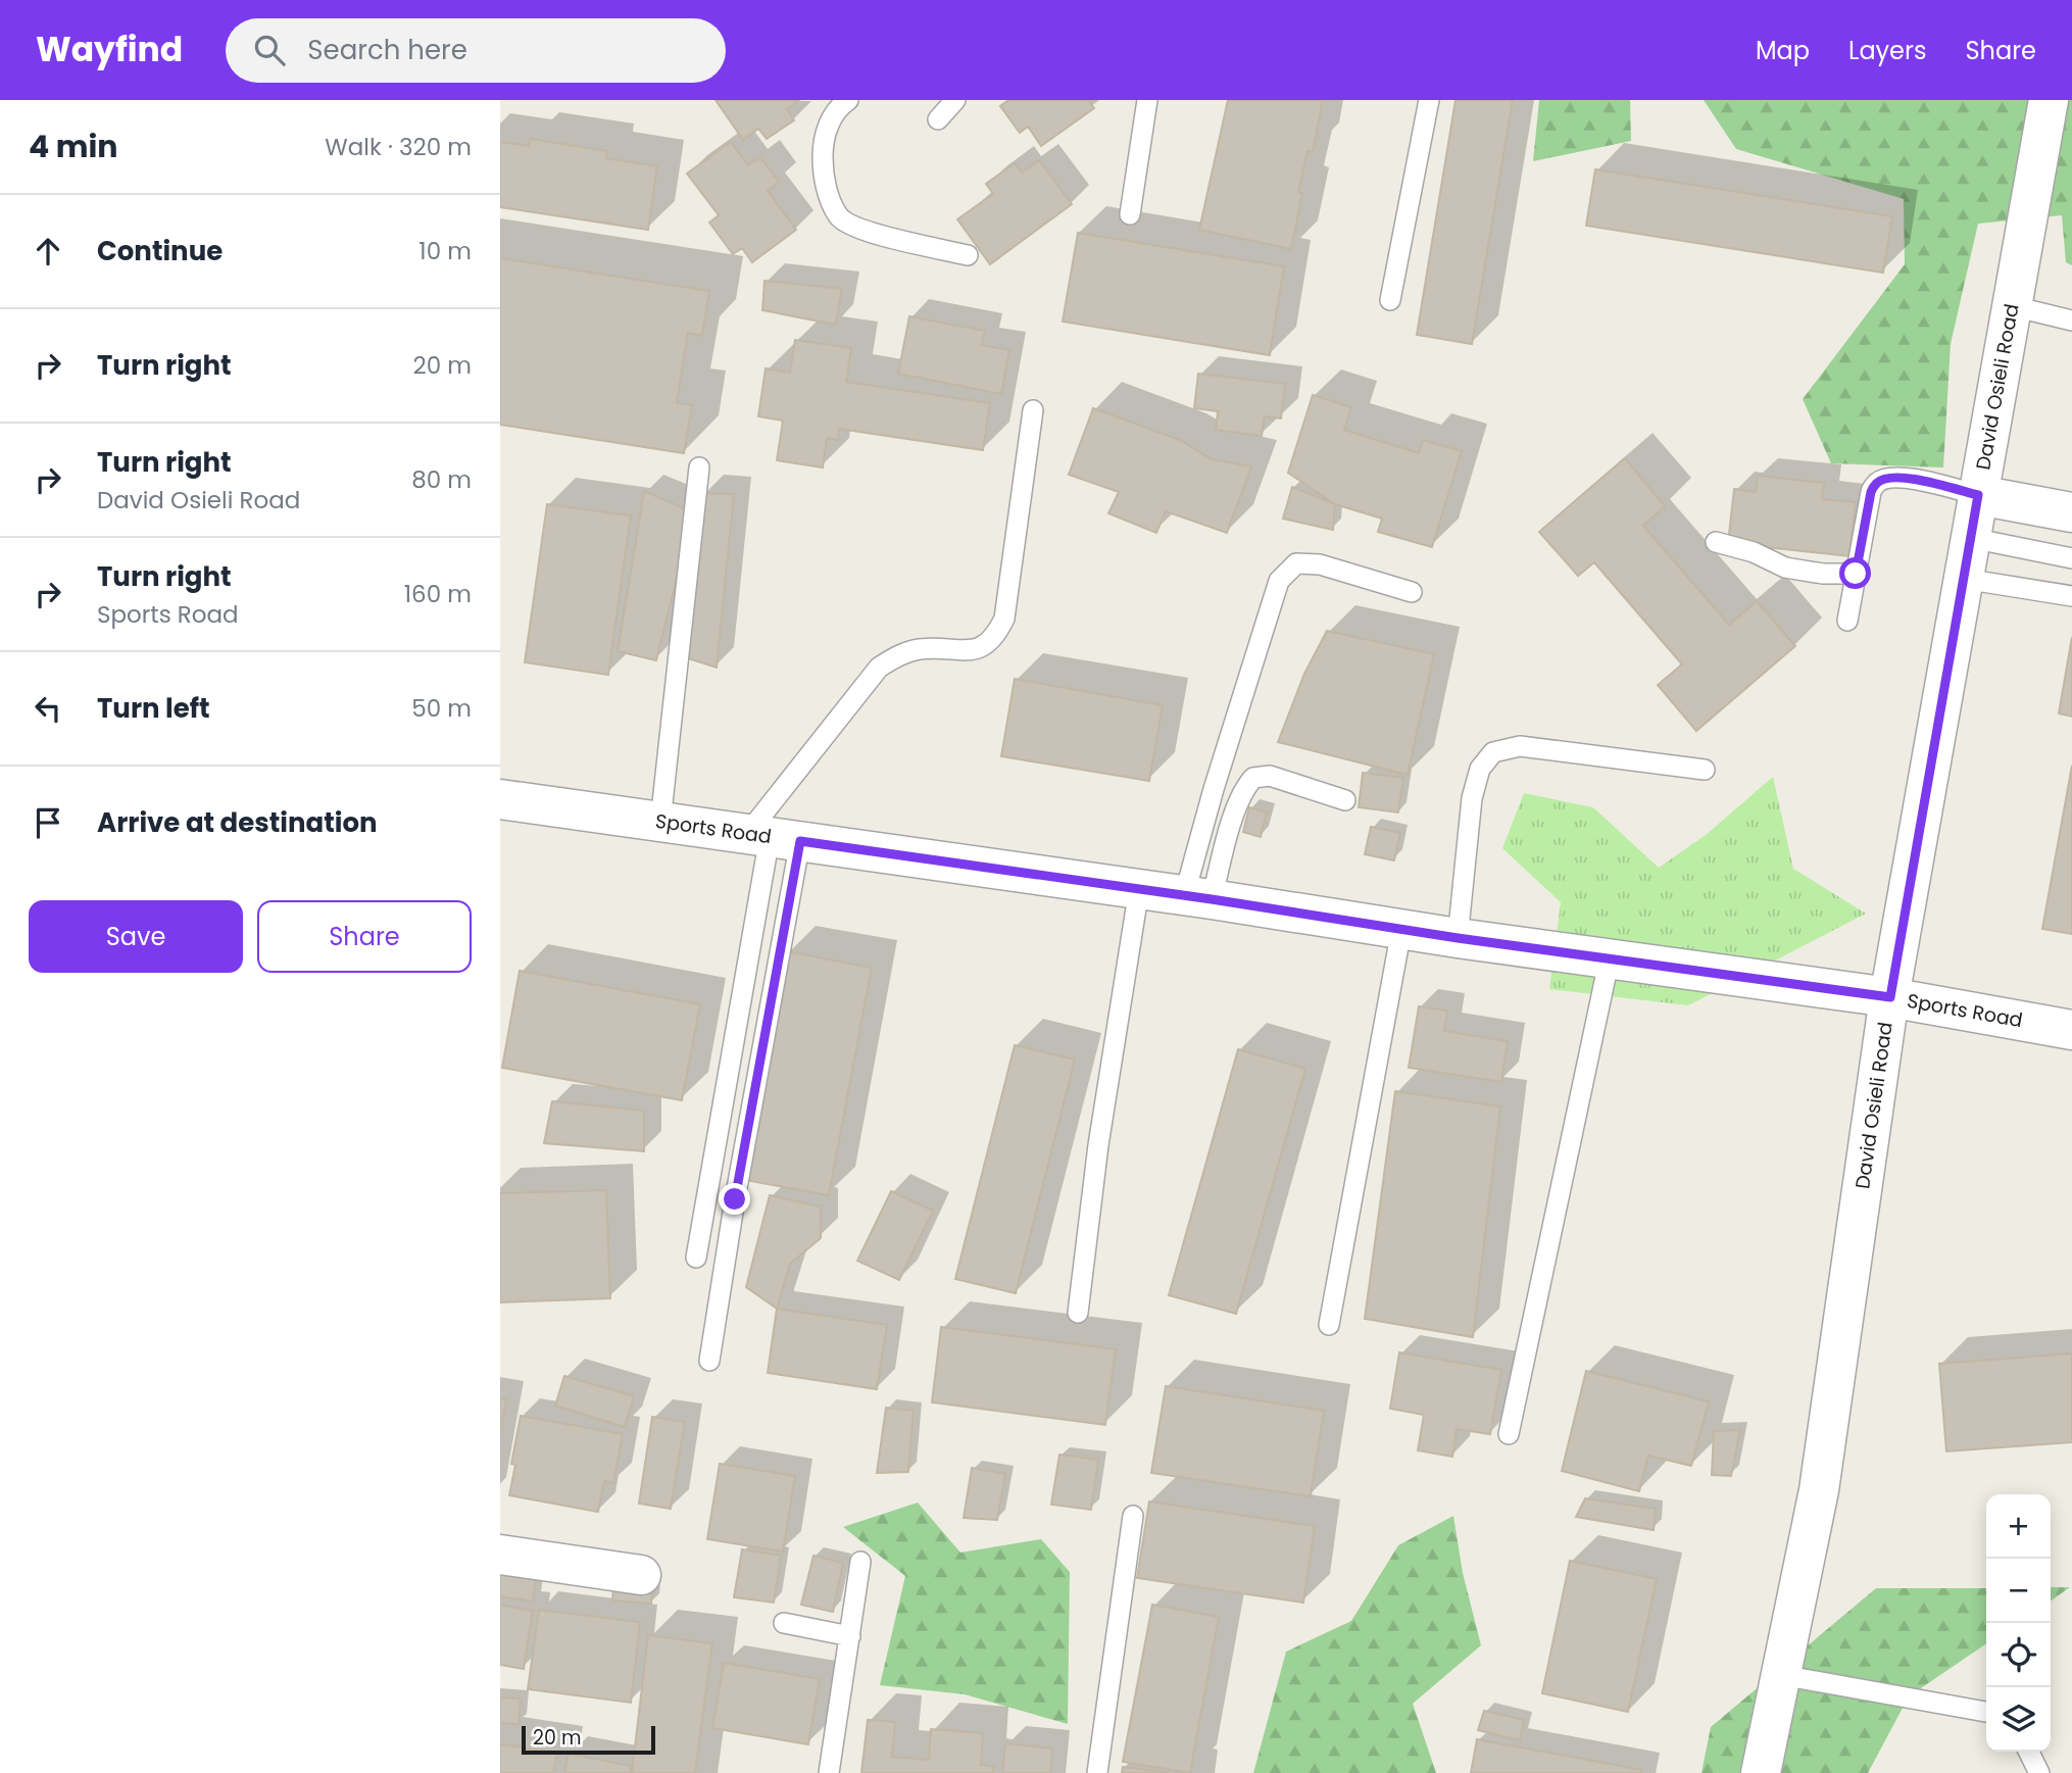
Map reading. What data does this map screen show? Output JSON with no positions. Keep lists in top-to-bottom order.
{
  "streets": {
    "street": ["David Osieli Road", "Sports Road"]
  },
  "crossings": [
    ["David Osieli Road", "Sports Road"]
  ],
  "scale_bar": "20 m",
  "page": {
    "header": "Wayfind",
    "search": "Search here",
    "nav": ["Map", "Layers", "Share"],
    "heading": ["4 min", "Walk · 320 m"],
    "list": [
      ["Continue", "10 m"],
      ["Turn right", "20 m"],
      ["Turn right", "David Osieli Road", "80 m"],
      ["Turn right", "Sports Road", "160 m"],
      ["Turn left", "50 m"],
      "Arrive at destination"
    ],
    "buttons": ["Save", "Share"],
    "map_buttons": ["+", "−"],
    "scale": "20 m"
  }
}
